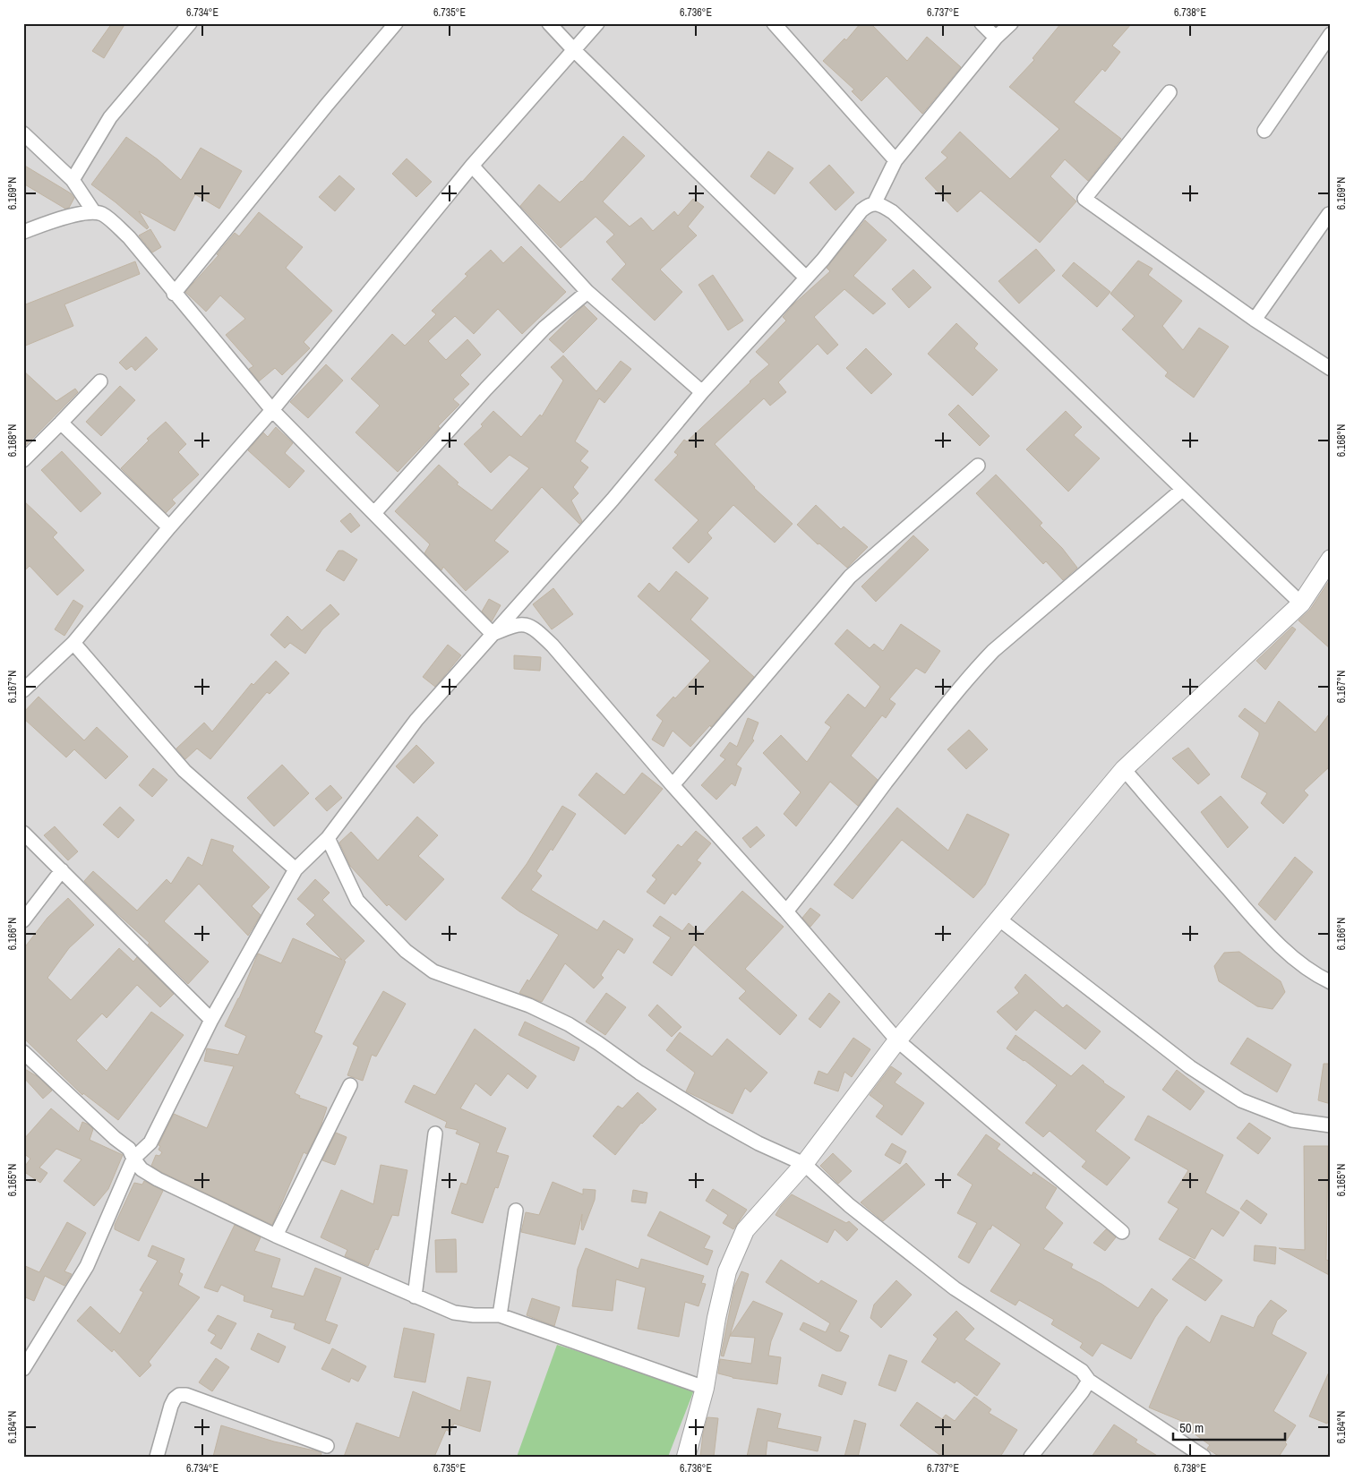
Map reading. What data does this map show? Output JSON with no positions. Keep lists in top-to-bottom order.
{
  "scale_bar": "50 m",
  "coordinates": [
    "6.734°E",
    "6.735°E",
    "6.736°E",
    "6.737°E",
    "6.738°E",
    "6.169°N",
    "6.168°N",
    "6.167°N",
    "6.166°N",
    "6.165°N",
    "6.164°N"
  ]
}
